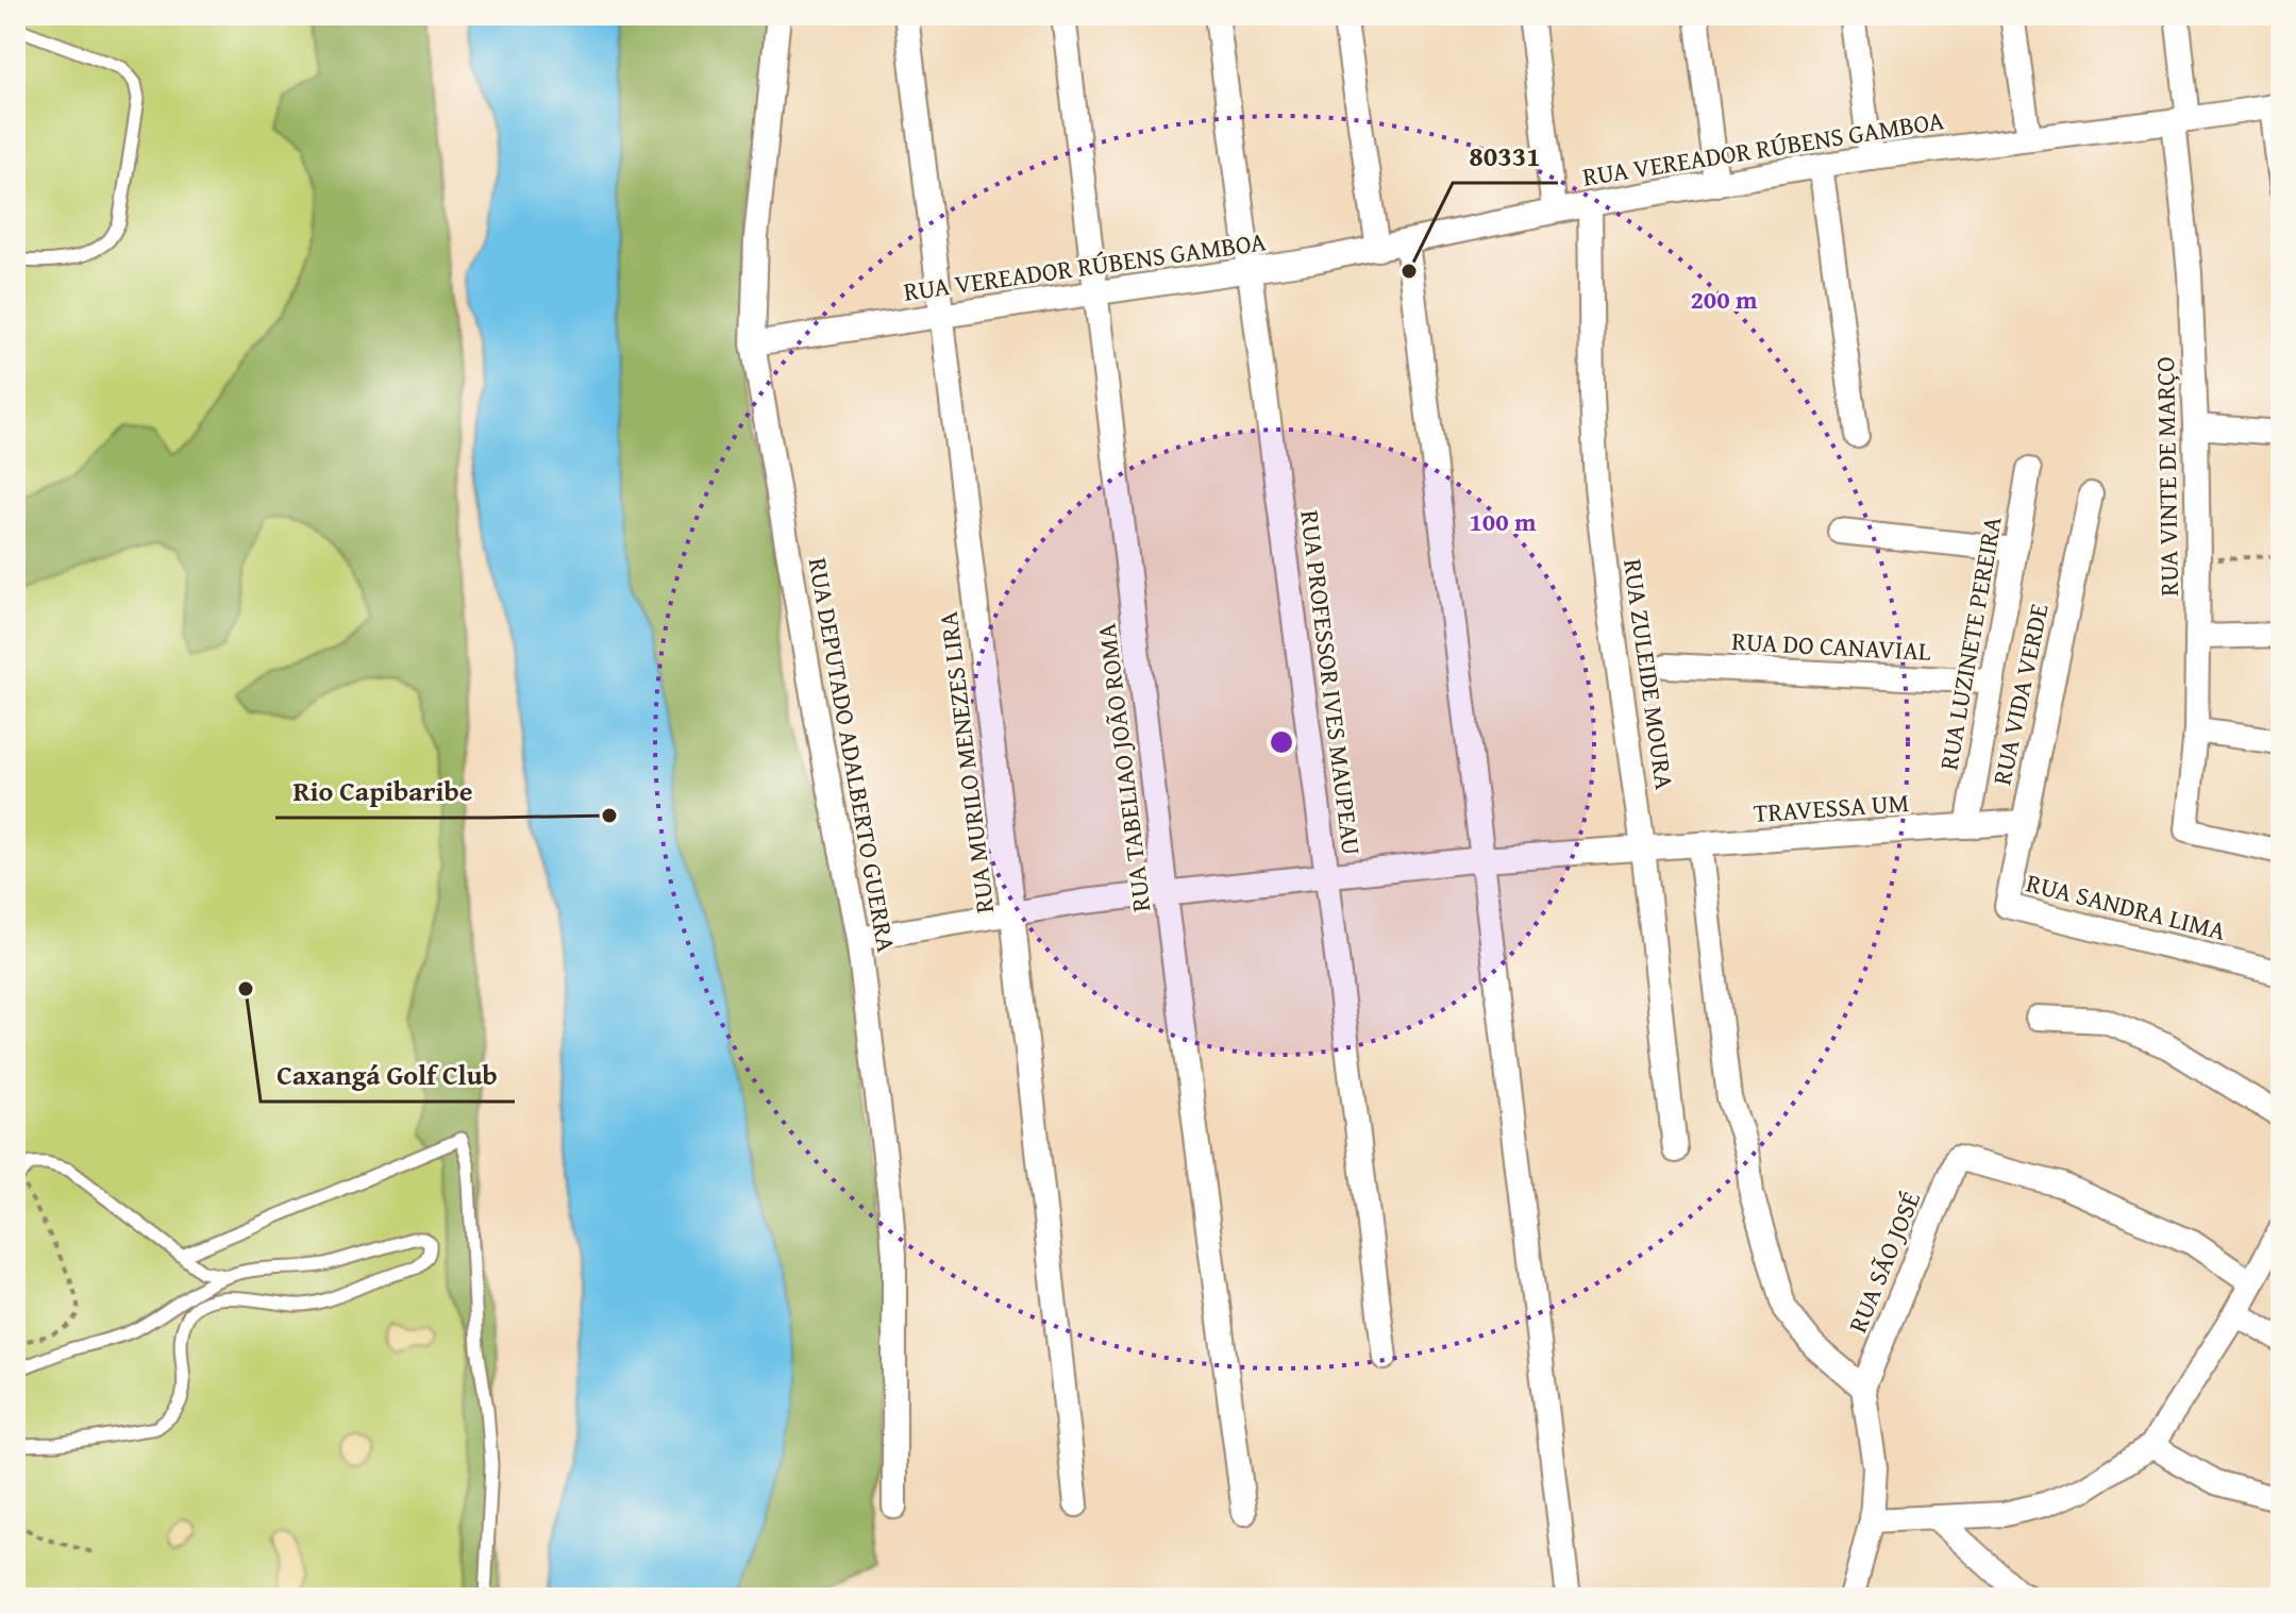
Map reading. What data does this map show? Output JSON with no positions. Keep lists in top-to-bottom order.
{
  "streets": {
    "street": [
      "RUA VEREADOR RÚBENS GAMBOA",
      "RUA VINTE DE MARÇO",
      "RUA LUZINETE PEREIRA",
      "RUA DO CANAVIAL",
      "RUA ZULEIDE MOURA",
      "RUA PROFESSOR IVES MAUPEAU",
      "RUA VIDA VERDE",
      "RUA DEPUTADO ADALBERTO GUERRA",
      "RUA MURILO MENEZES LIRA",
      "RUA TABELIAO JOÃO ROMA",
      "TRAVESSA UM",
      "RUA SANDRA LIMA",
      "RUA SÃO JOSÉ"
    ]
  },
  "crossings": [
    ["RUA VEREADOR RÚBENS GAMBOA", "RUA VINTE DE MARÇO"],
    ["RUA VEREADOR RÚBENS GAMBOA", "RUA ZULEIDE MOURA"],
    ["RUA VEREADOR RÚBENS GAMBOA", "RUA PROFESSOR IVES MAUPEAU"],
    ["RUA VEREADOR RÚBENS GAMBOA", "RUA DEPUTADO ADALBERTO GUERRA"],
    ["RUA VEREADOR RÚBENS GAMBOA", "RUA MURILO MENEZES LIRA"],
    ["RUA VEREADOR RÚBENS GAMBOA", "RUA TABELIAO JOÃO ROMA"],
    ["RUA LUZINETE PEREIRA", "RUA DO CANAVIAL"],
    ["RUA LUZINETE PEREIRA", "TRAVESSA UM"],
    ["RUA ZULEIDE MOURA", "TRAVESSA UM"],
    ["RUA PROFESSOR IVES MAUPEAU", "TRAVESSA UM"],
    ["RUA VIDA VERDE", "TRAVESSA UM"],
    ["RUA VIDA VERDE", "RUA SANDRA LIMA"],
    ["RUA DEPUTADO ADALBERTO GUERRA", "TRAVESSA UM"],
    ["RUA MURILO MENEZES LIRA", "TRAVESSA UM"],
    ["RUA TABELIAO JOÃO ROMA", "TRAVESSA UM"]
  ],
  "places": ["80331", "Rio Capibaribe", "Caxangá Golf Club"],
  "rings": ["200 m", "100 m"]
}
